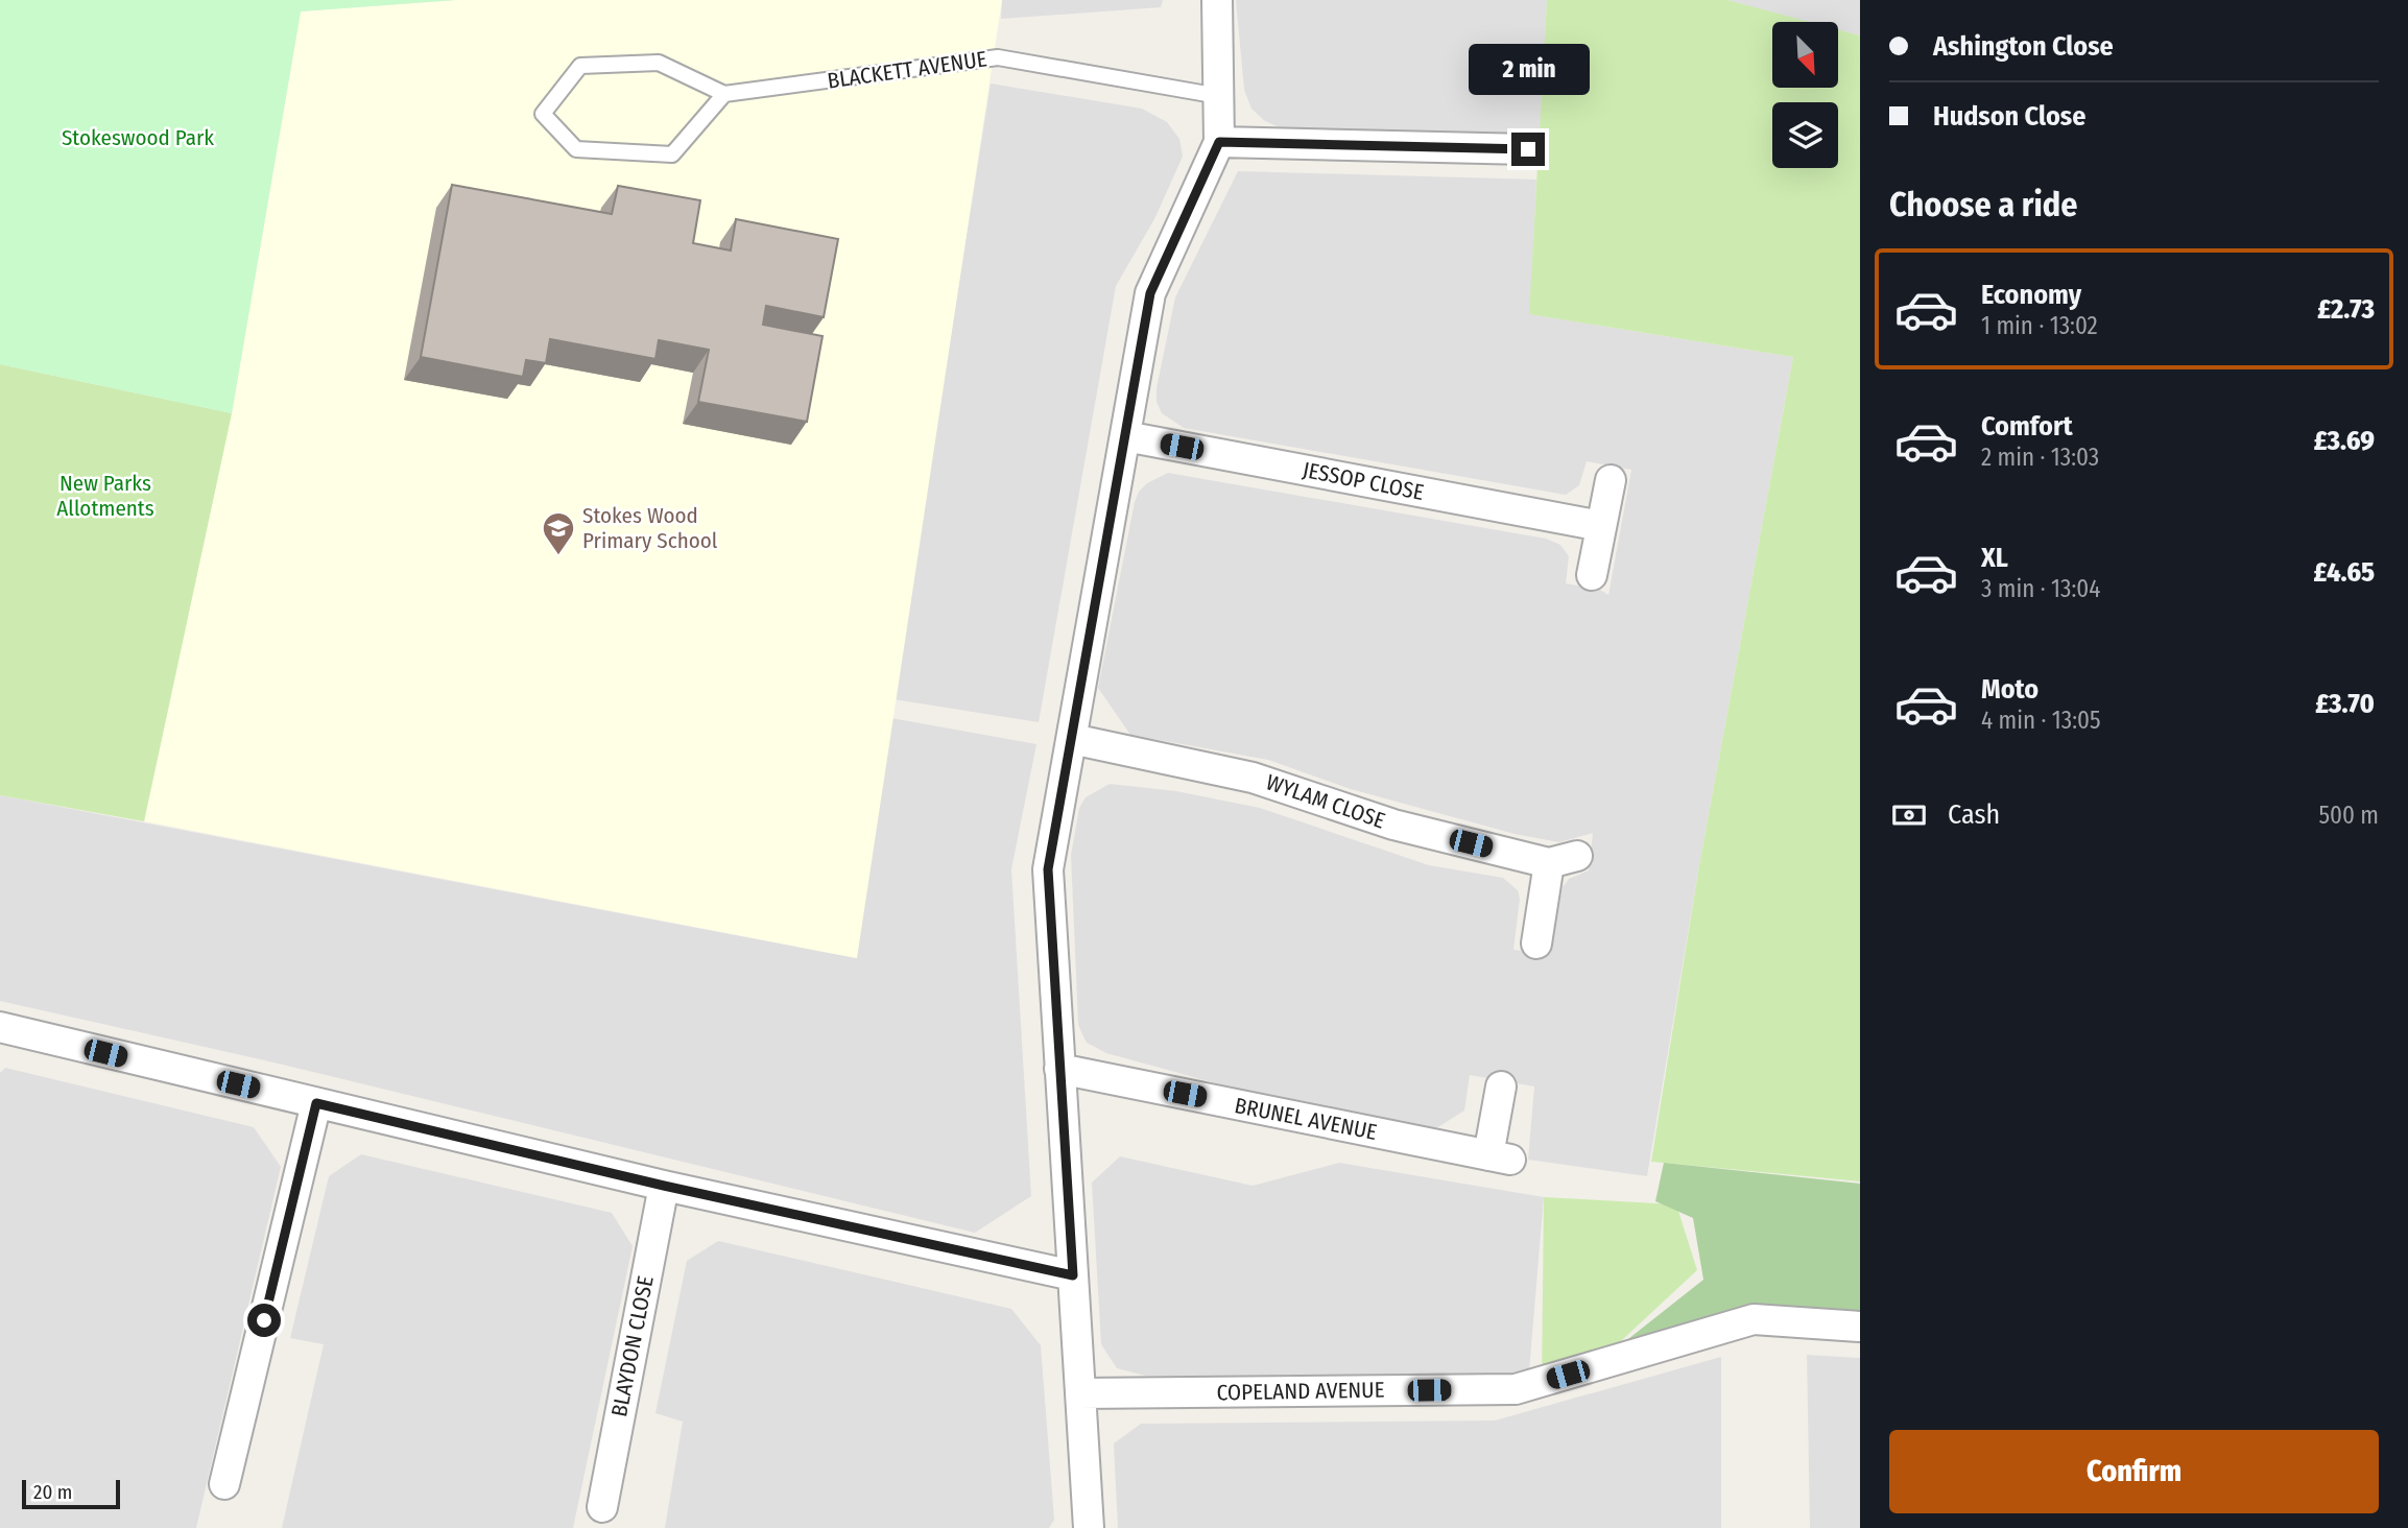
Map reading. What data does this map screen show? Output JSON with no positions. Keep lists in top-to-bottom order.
{
  "streets": {
    "street": [
      "JESSOP CLOSE",
      "WYLAM CLOSE",
      "BRUNEL AVENUE",
      "BLAYDON CLOSE",
      "COPELAND AVENUE"
    ],
    "lane": ["BLACKETT AVENUE"]
  },
  "parks": ["Stokeswood Park", "New Parks Allotments"],
  "places": {
    "school or university": ["Stokes Wood Primary School"]
  },
  "scale_bar": "20 m",
  "north": "bottom right",
  "page": {
    "banner": ["Ashington Close", "Hudson Close"],
    "bubble": "2 min",
    "heading": "Choose a ride",
    "list": [
      {
        "name": "Economy",
        "note": "1 min · 13:02",
        "value": "£2.73"
      },
      {
        "name": "Comfort",
        "note": "2 min · 13:03",
        "value": "£3.69"
      },
      {
        "name": "XL",
        "note": "3 min · 13:04",
        "value": "£4.65"
      },
      {
        "name": "Moto",
        "note": "4 min · 13:05",
        "value": "£3.70"
      }
    ],
    "pay": ["Cash", "500 m"],
    "buttons": "Confirm",
    "scale": "20 m"
  }
}
